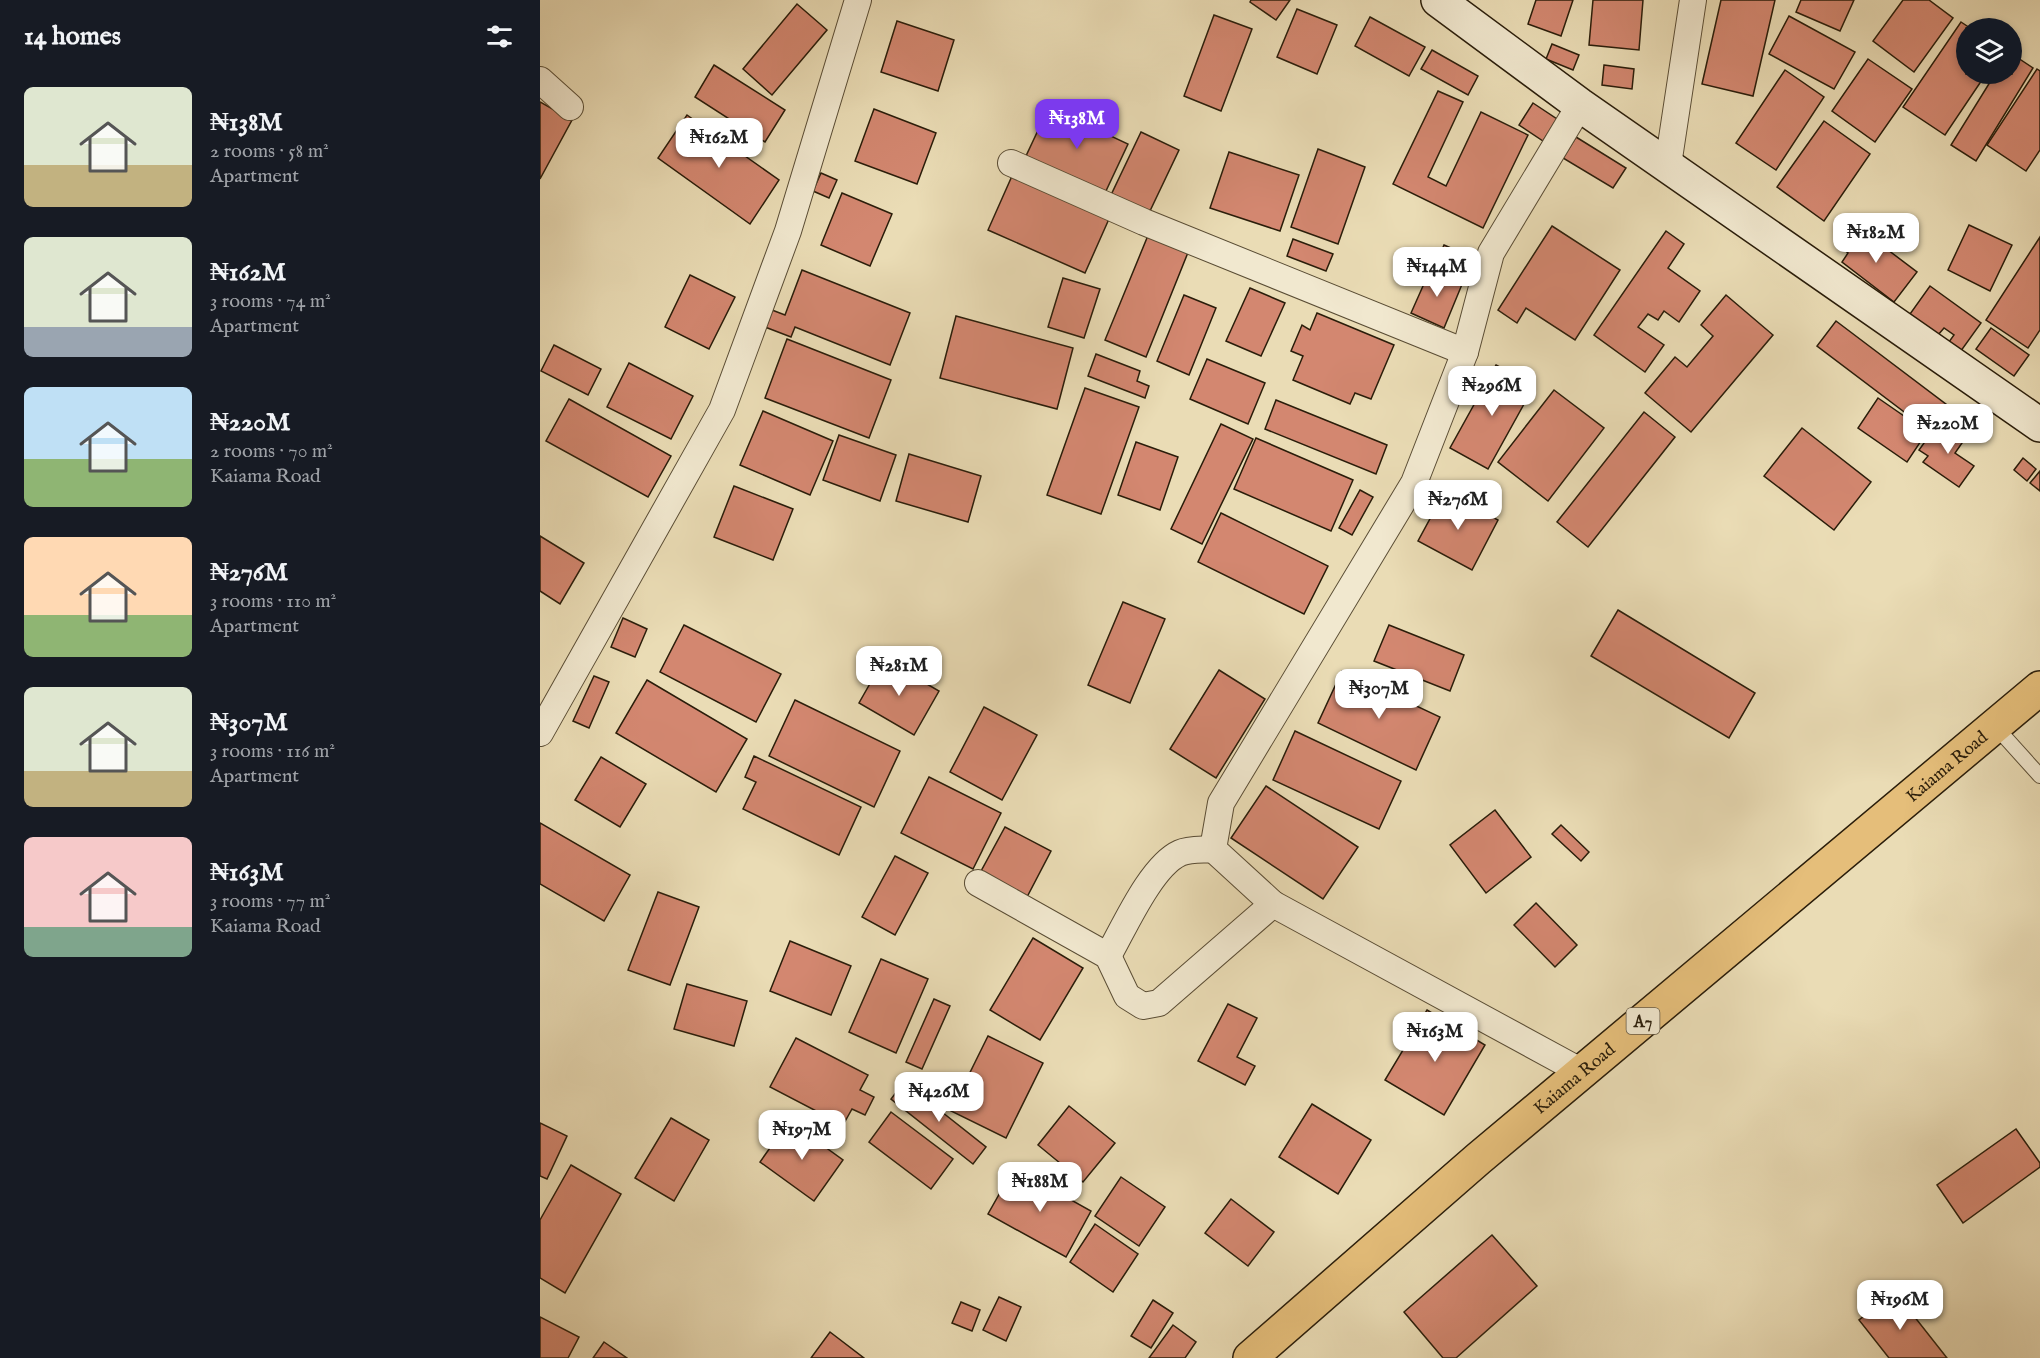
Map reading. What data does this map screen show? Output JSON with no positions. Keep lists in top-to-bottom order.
{
  "streets": {
    "highway": ["Kaiama Road", "A7"]
  },
  "page": {
    "heading": "14 homes",
    "list": [
      {
        "name": "₦138M",
        "note": "2 rooms · 58 m² · Apartment"
      },
      {
        "name": "₦162M",
        "note": "3 rooms · 74 m² · Apartment"
      },
      {
        "name": "₦220M",
        "note": "2 rooms · 70 m² · Kaiama Road"
      },
      {
        "name": "₦276M",
        "note": "3 rooms · 110 m² · Apartment"
      },
      {
        "name": "₦307M",
        "note": "3 rooms · 116 m² · Apartment"
      },
      {
        "name": "₦163M",
        "note": "3 rooms · 77 m² · Kaiama Road"
      }
    ],
    "price": [
      "₦138M",
      "₦162M",
      "₦182M",
      "₦144M",
      "₦296M",
      "₦220M",
      "₦276M",
      "₦281M",
      "₦307M",
      "₦163M",
      "₦426M",
      "₦197M",
      "₦188M",
      "₦196M"
    ]
  }
}
